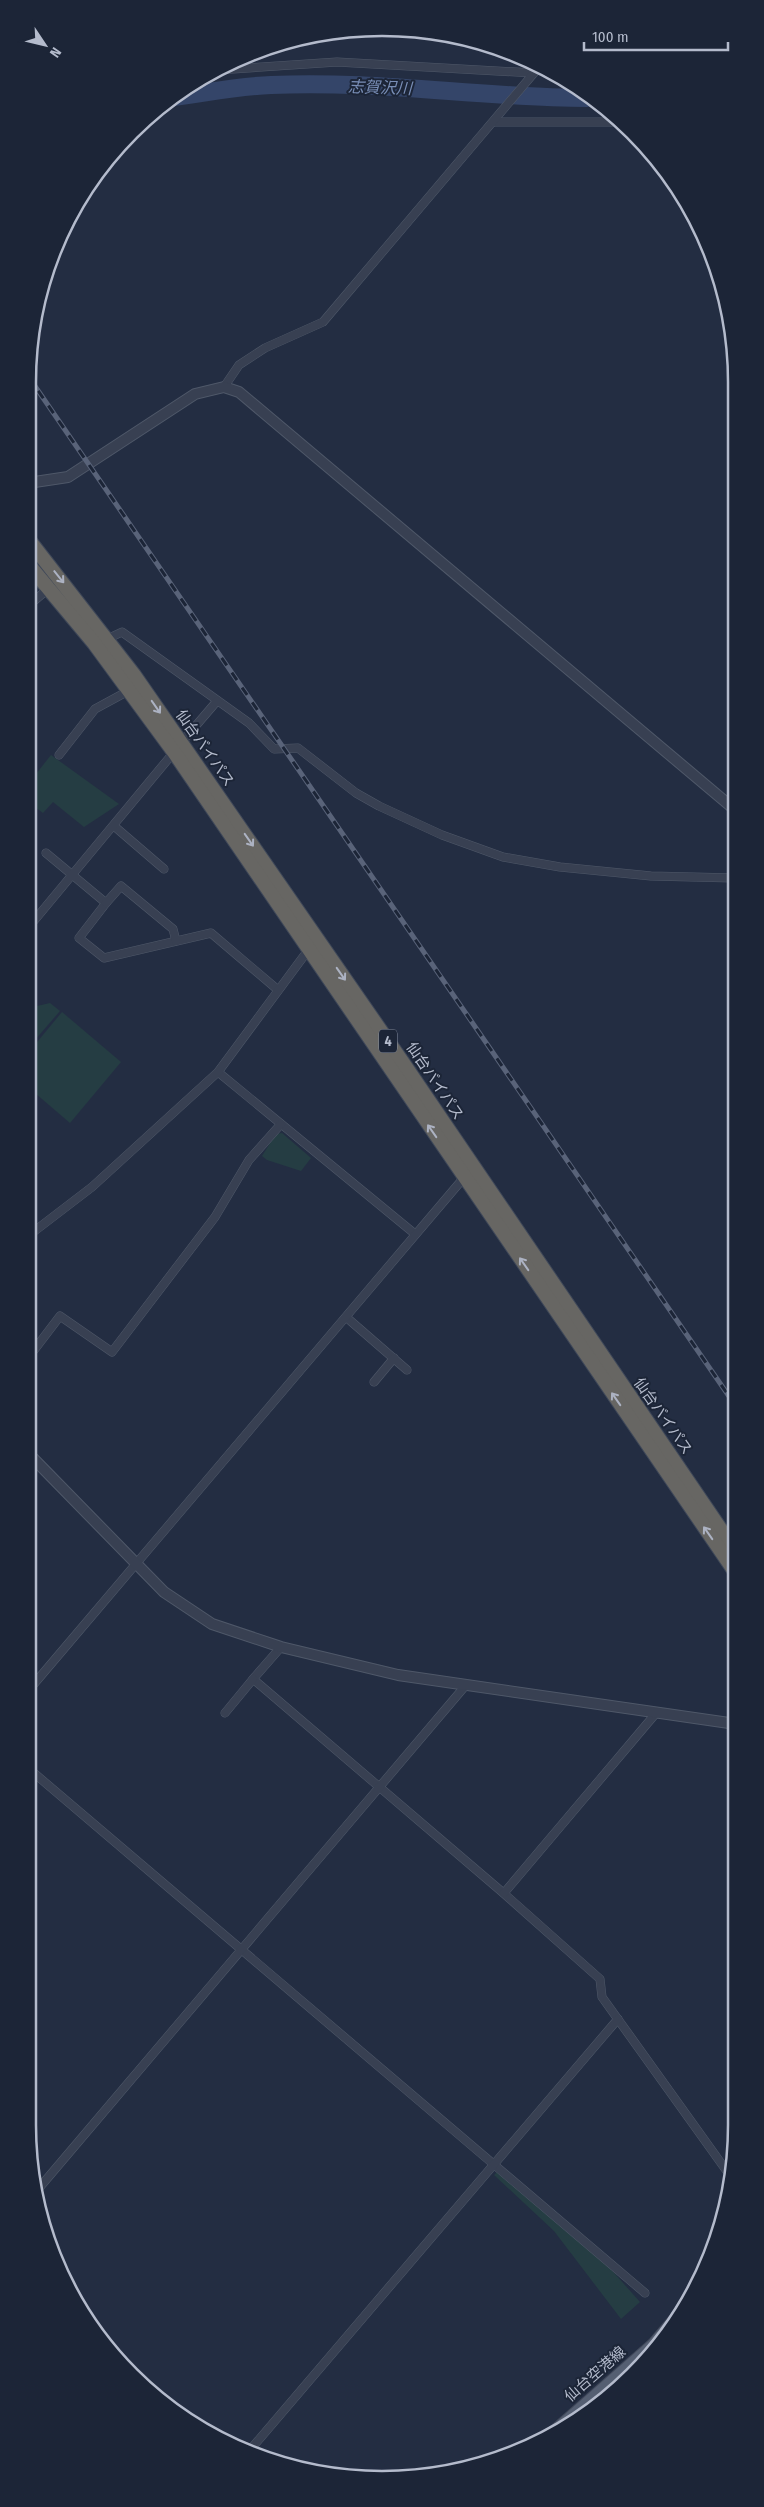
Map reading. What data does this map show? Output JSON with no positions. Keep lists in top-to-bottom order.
{
  "streets": {
    "highway": ["仙台バイパス", "4"],
    "main road": ["仙台空港線"]
  },
  "water": ["志賀沢川"],
  "scale_bar": "100 m",
  "north": "bottom right"
}
